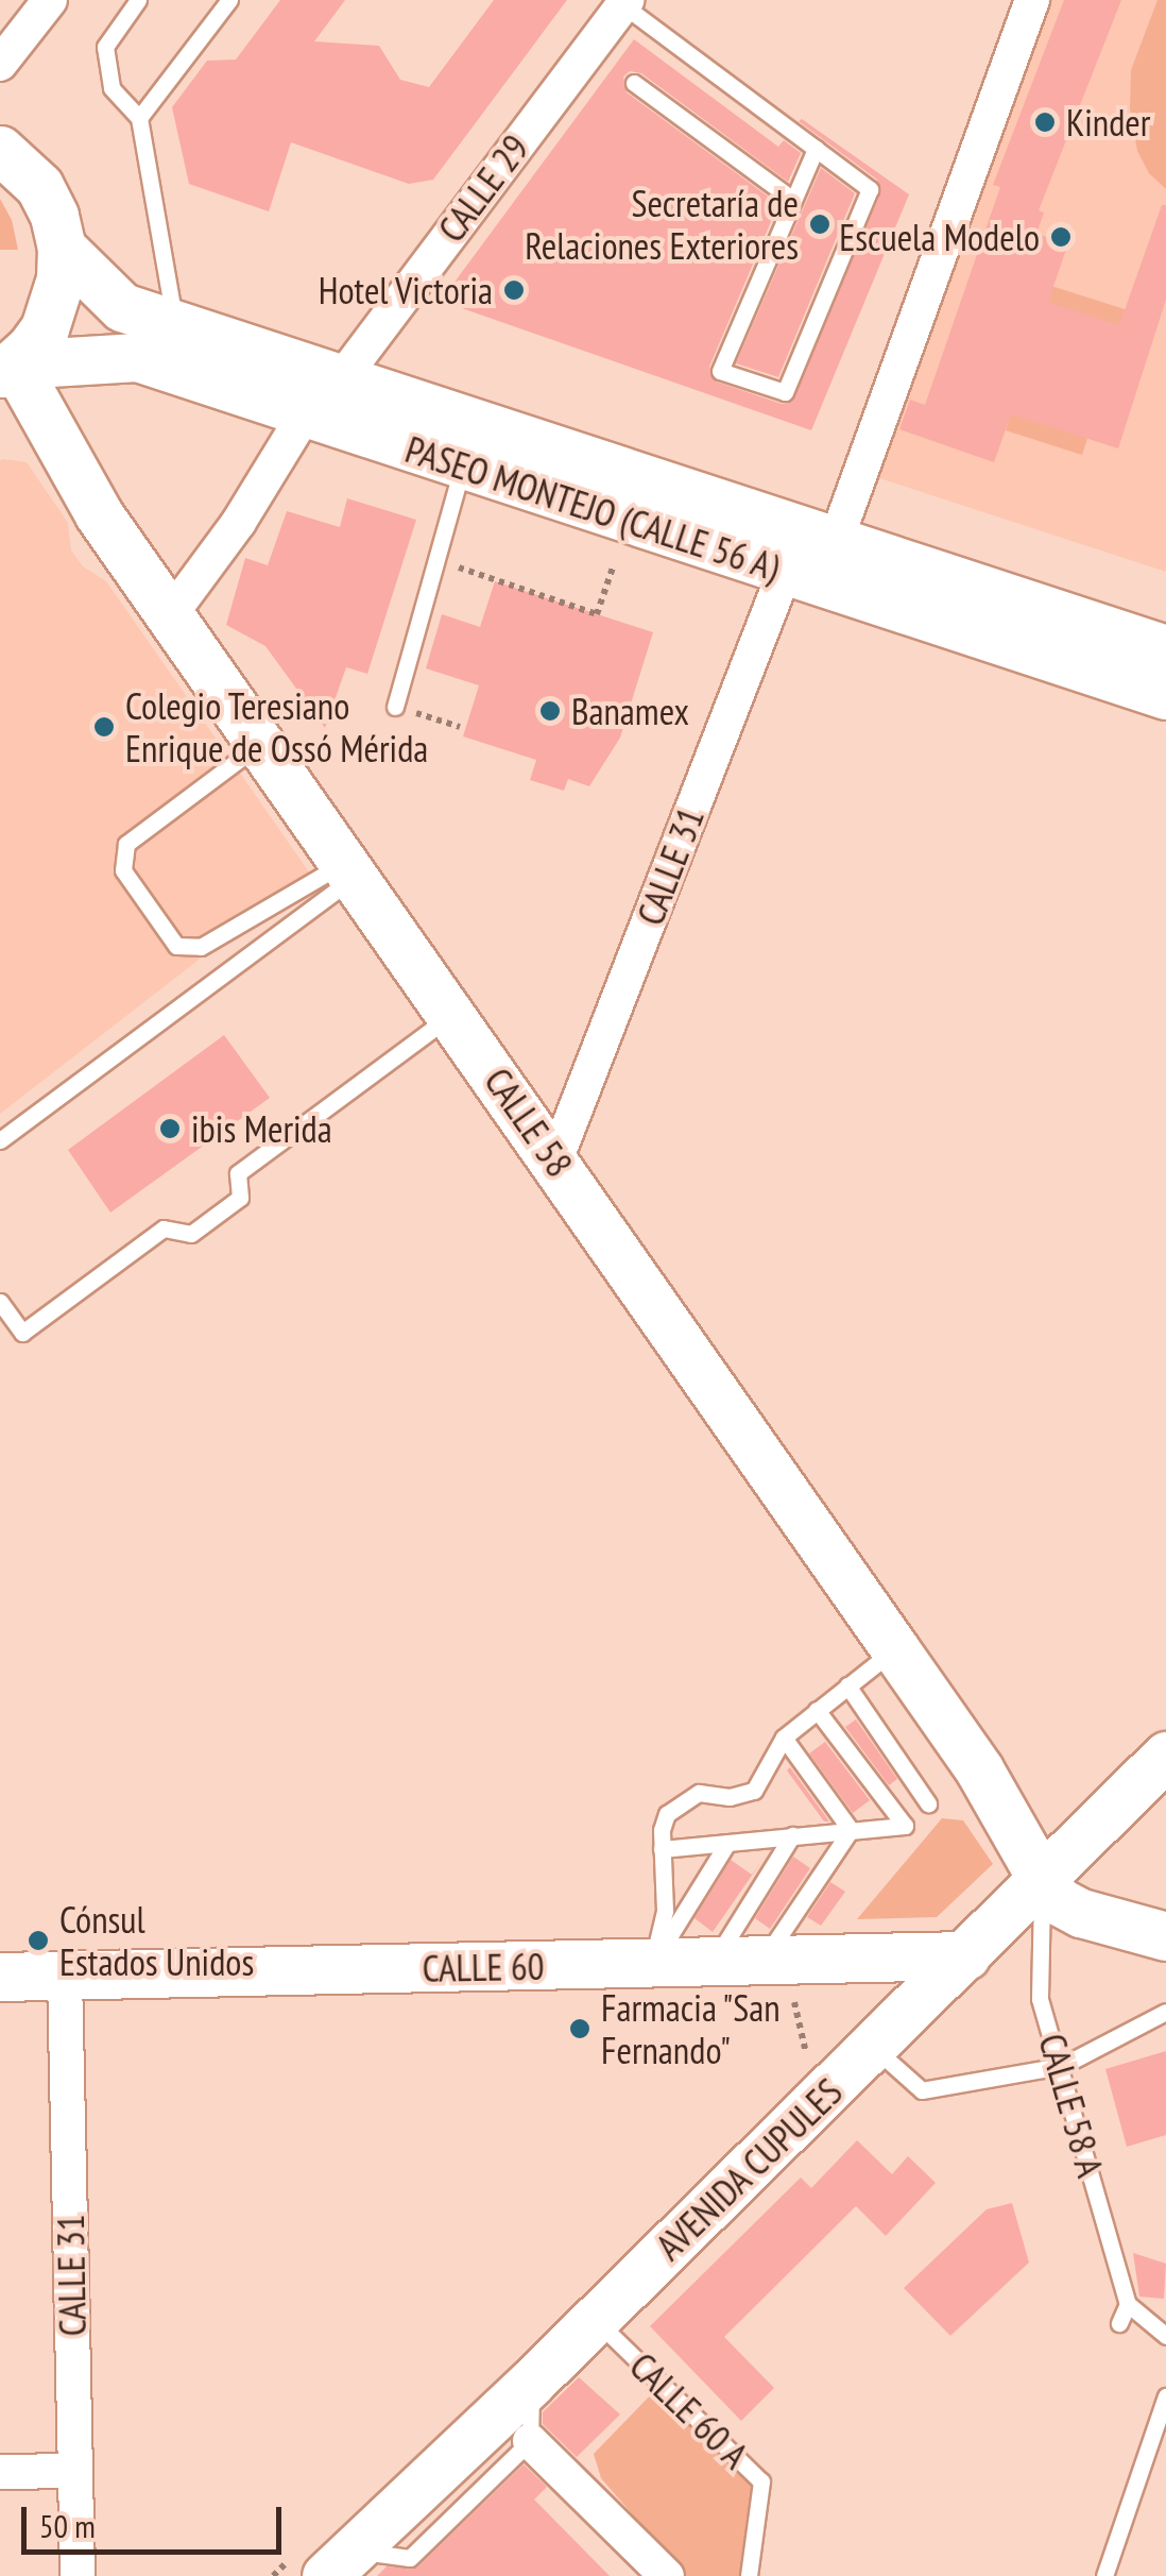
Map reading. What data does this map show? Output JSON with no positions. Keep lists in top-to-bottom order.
{
  "streets": {
    "main road": [
      "PASEO MONTEJO (CALLE 56 A)",
      "CALLE 58",
      "CALLE 60",
      "AVENIDA CUPULES"
    ],
    "street": ["CALLE 29", "CALLE 31"],
    "lane": ["CALLE 58 A", "CALLE 60 A"]
  },
  "crossings": [
    ["CALLE 29", "PASEO MONTEJO (CALLE 56 A)"],
    ["PASEO MONTEJO (CALLE 56 A)", "CALLE 31"],
    ["PASEO MONTEJO (CALLE 56 A)", "CALLE 58"],
    ["CALLE 31", "CALLE 58"],
    ["CALLE 31", "CALLE 60"],
    ["CALLE 58", "CALLE 58 A"],
    ["CALLE 58", "AVENIDA CUPULES"],
    ["CALLE 60", "AVENIDA CUPULES"],
    ["CALLE 58 A", "AVENIDA CUPULES"],
    ["AVENIDA CUPULES", "CALLE 60 A"]
  ],
  "places": [
    "Kinder",
    "Secretaría de Relaciones Exteriores",
    "Escuela Modelo",
    "Hotel Victoria",
    "Banamex",
    "Colegio Teresiano Enrique de Ossó Mérida",
    "ibis Merida",
    "Cónsul Estados Unidos",
    "Farmacia \"San Fernando\""
  ],
  "scale_bar": "50 m"
}
